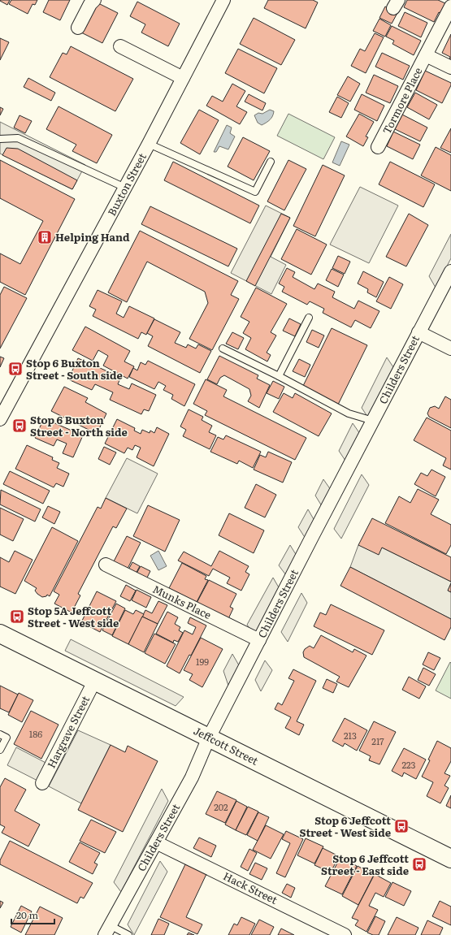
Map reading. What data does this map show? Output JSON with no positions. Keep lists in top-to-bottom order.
{
  "streets": {
    "main road": ["Jeffcott Street"],
    "street": [
      "Tormore Place",
      "Buxton Street",
      "Childers Street",
      "Munks Place",
      "Hargrave Street",
      "Hack Street"
    ]
  },
  "crossings": [
    ["Childers Street", "Munks Place"],
    ["Childers Street", "Jeffcott Street"],
    ["Childers Street", "Hack Street"],
    ["Hargrave Street", "Jeffcott Street"]
  ],
  "places": {
    "building": ["Helping Hand"],
    "bus stop": [
      "Stop 6 Buxton Street - South side",
      "Stop 6 Buxton Street - North side",
      "Stop 5A Jeffcott Street - West side",
      "Stop 6 Jeffcott Street - West side",
      "Stop 6 Jeffcott Street - East side"
    ]
  },
  "house_numbers": [
    "199",
    "186",
    "213",
    "217",
    "223",
    "202"
  ],
  "scale_bar": "20 m"
}
